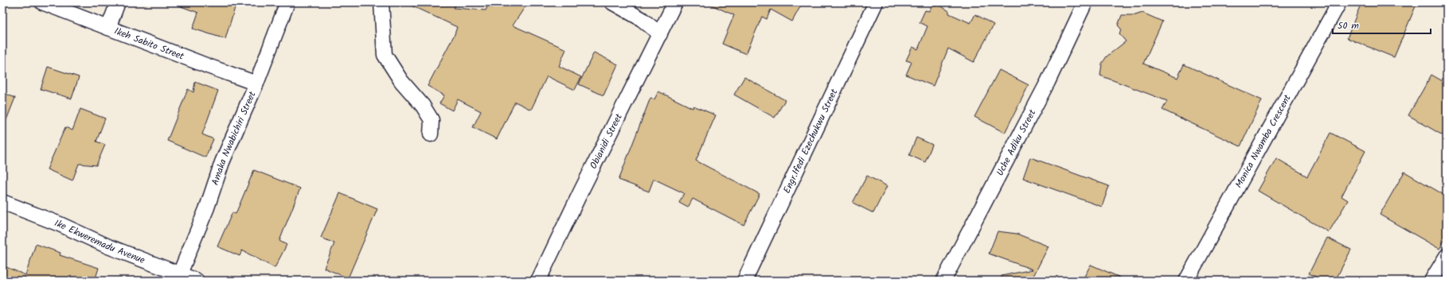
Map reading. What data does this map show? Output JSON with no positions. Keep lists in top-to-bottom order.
{
  "streets": {
    "street": [
      "Ikeh Sabito Street",
      "Amaka Nwabichiri Street",
      "Obianidi Street",
      "Engr.Ifedi Ezechukwu Street",
      "Monica Nwamba Crescent",
      "Uche Adiku Street",
      "Ike Ekweremadu Avenue"
    ]
  },
  "crossings": [
    ["Ikeh Sabito Street", "Amaka Nwabichiri Street"],
    ["Amaka Nwabichiri Street", "Ike Ekweremadu Avenue"]
  ],
  "scale_bar": "50 m"
}
